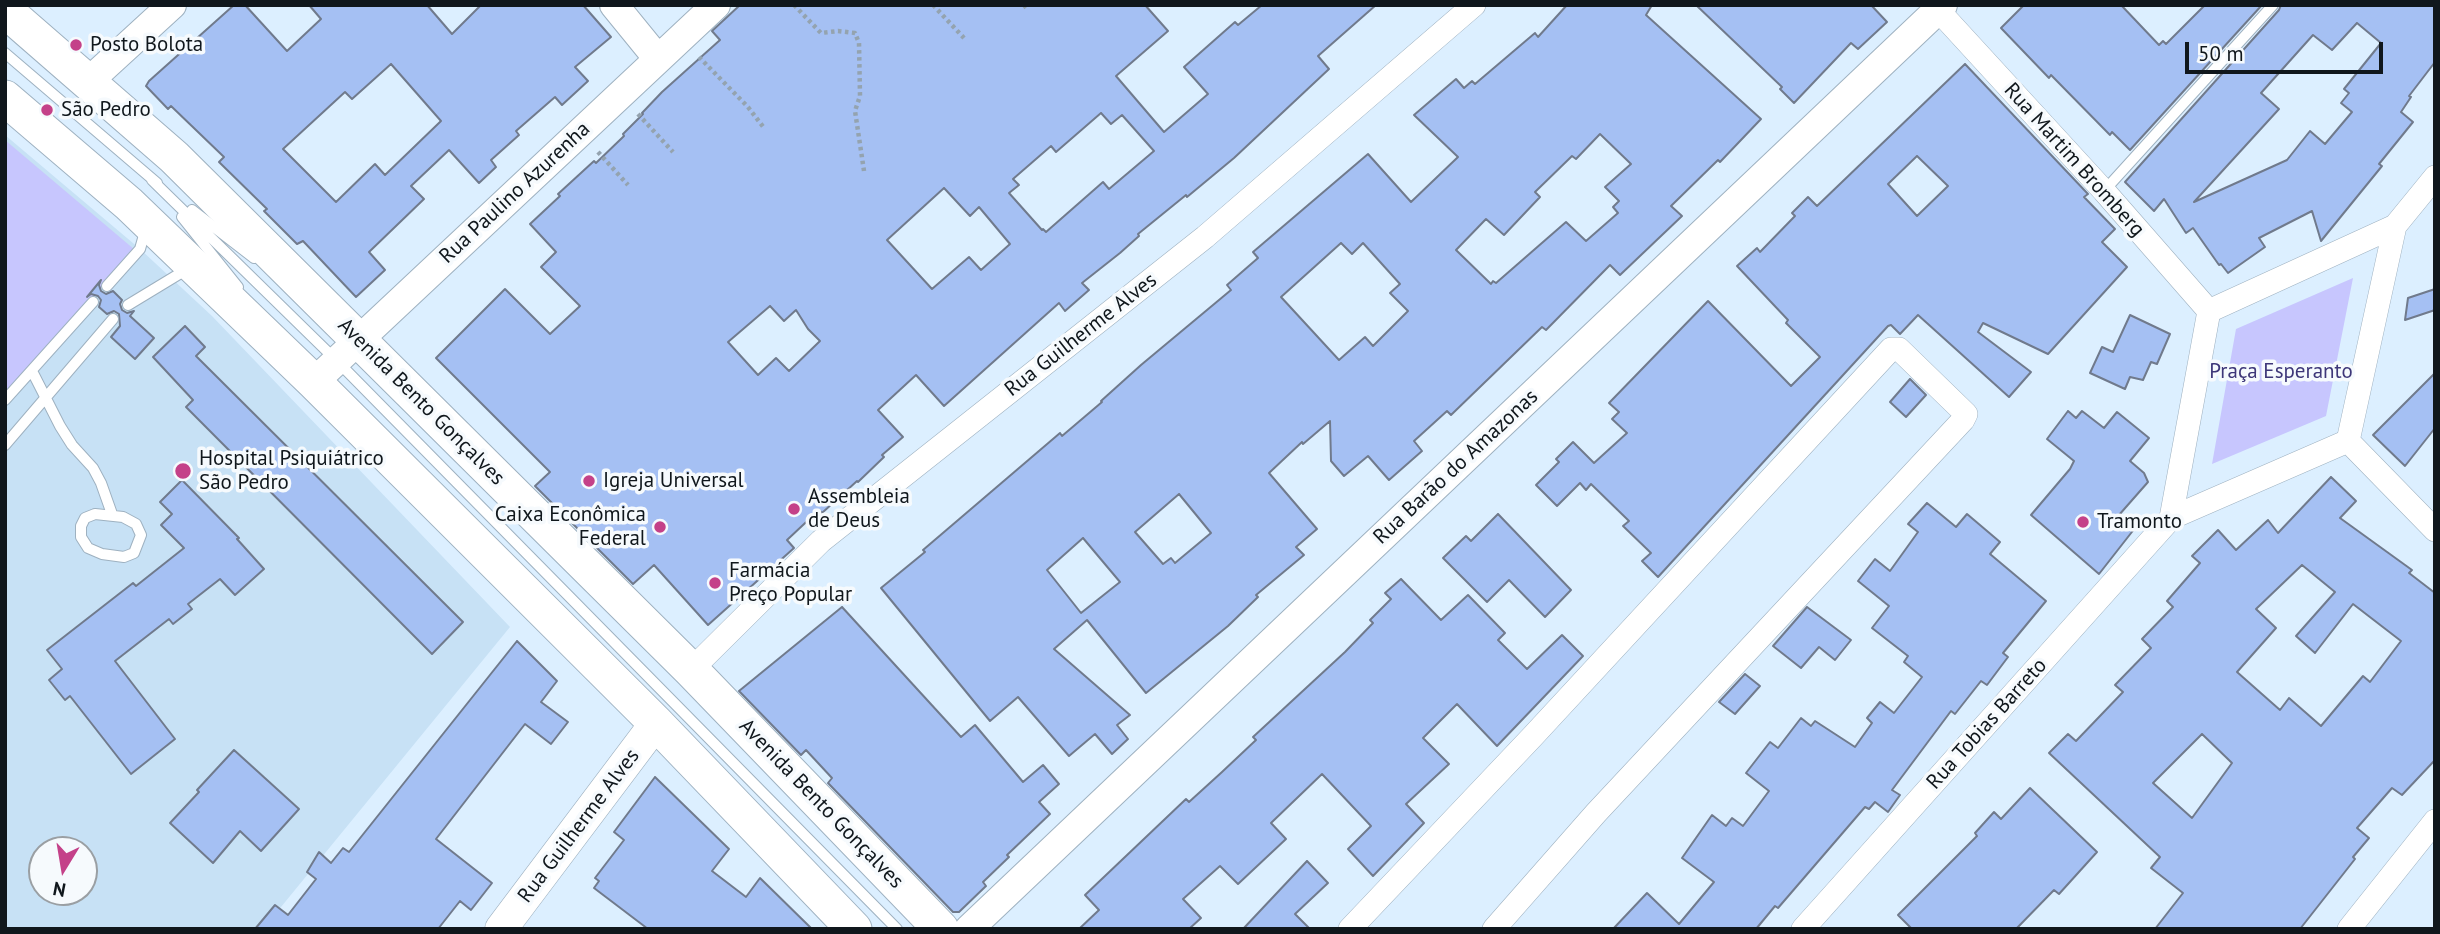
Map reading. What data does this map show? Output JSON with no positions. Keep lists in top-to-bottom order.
{
  "streets": {
    "main road": ["Rua Guilherme Alves", "Avenida Bento Gonçalves"],
    "street": [
      "Rua Martim Bromberg",
      "Rua Paulino Azurenha",
      "Rua Barão do Amazonas",
      "Rua Tobias Barreto"
    ]
  },
  "crossings": [
    ["Rua Martim Bromberg", "Rua Barão do Amazonas"],
    ["Rua Paulino Azurenha", "Avenida Bento Gonçalves"],
    ["Rua Guilherme Alves", "Avenida Bento Gonçalves"]
  ],
  "parks": ["Praça Esperanto"],
  "places": [
    "Posto Bolota",
    "São Pedro",
    "Hospital Psiquiátrico São Pedro",
    "Igreja Universal",
    "Assembleia de Deus",
    "Tramonto",
    "Caixa Econômica Federal",
    "Farmácia Preço Popular"
  ],
  "scale_bar": "50 m",
  "north": "bottom"
}
